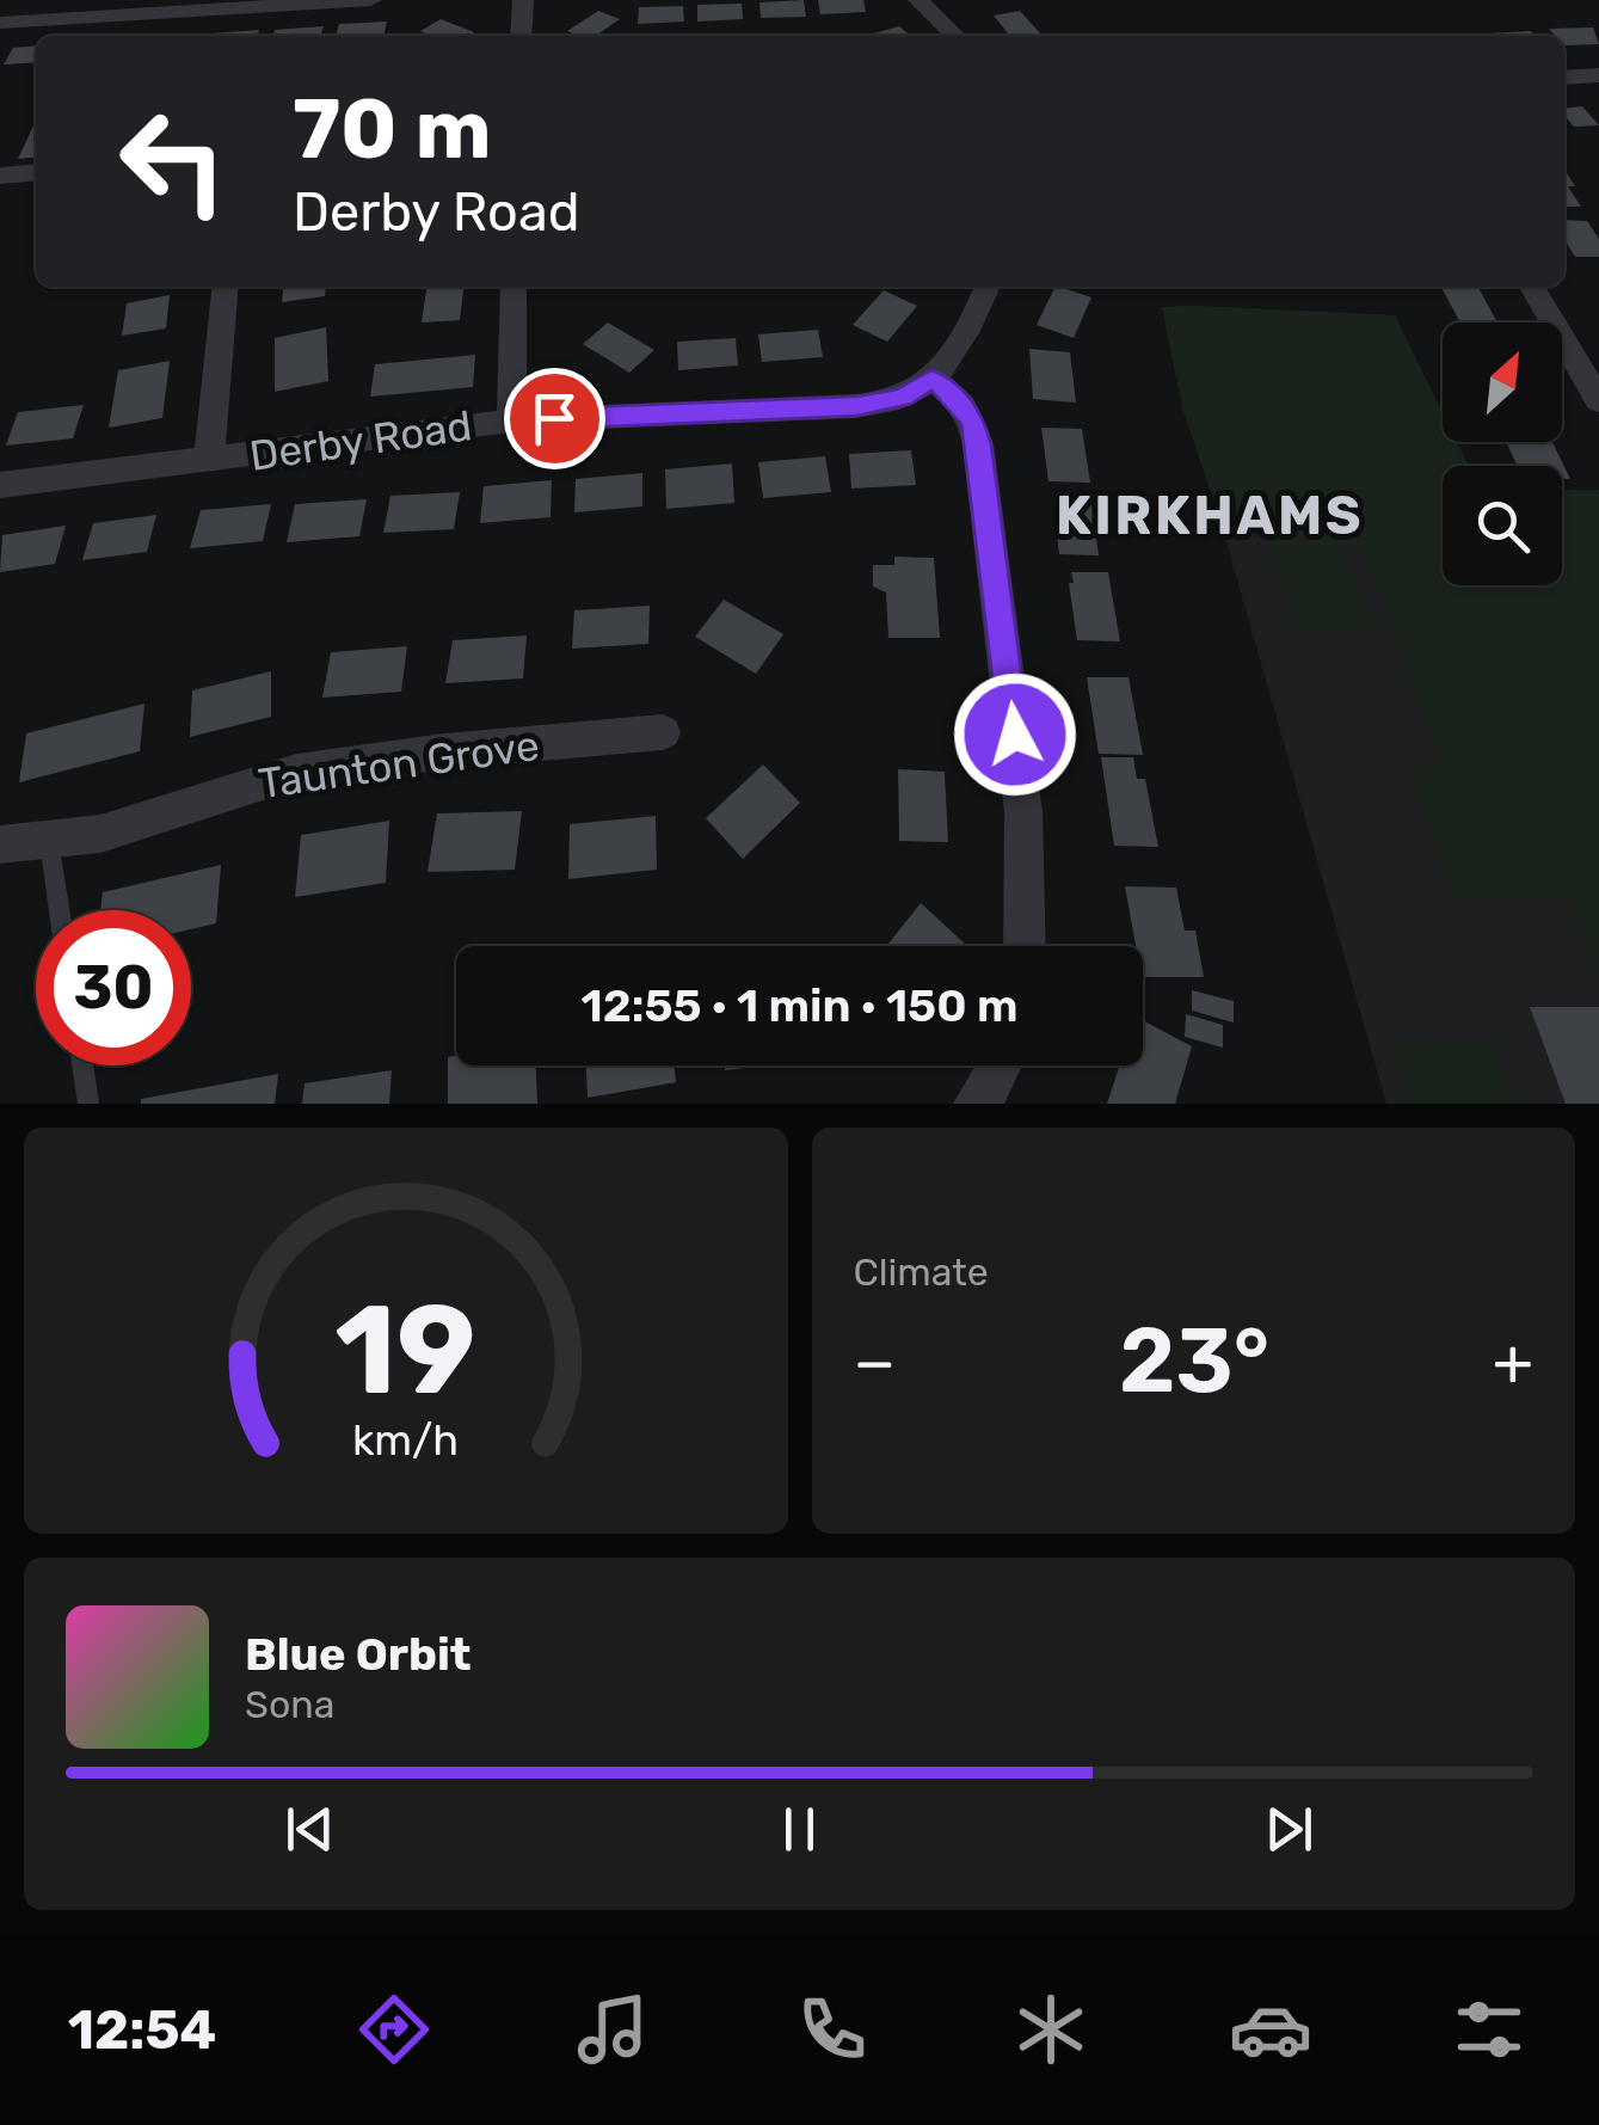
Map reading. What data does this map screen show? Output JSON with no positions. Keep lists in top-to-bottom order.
{
  "streets": {
    "street": ["Derby Road", "Taunton Grove"]
  },
  "districts": ["KIRKHAMS"],
  "north": "top right",
  "page": {
    "turn": ["70 m", "Derby Road"],
    "limit": "30",
    "trip": "12:55 · 1 min · 150 m",
    "tile": "Climate",
    "heat": ["−", "23°", "+"],
    "song": ["Blue Orbit", "Sona"],
    "tabs": "12:54",
    "gauge": ["19", "km/h"]
  }
}
